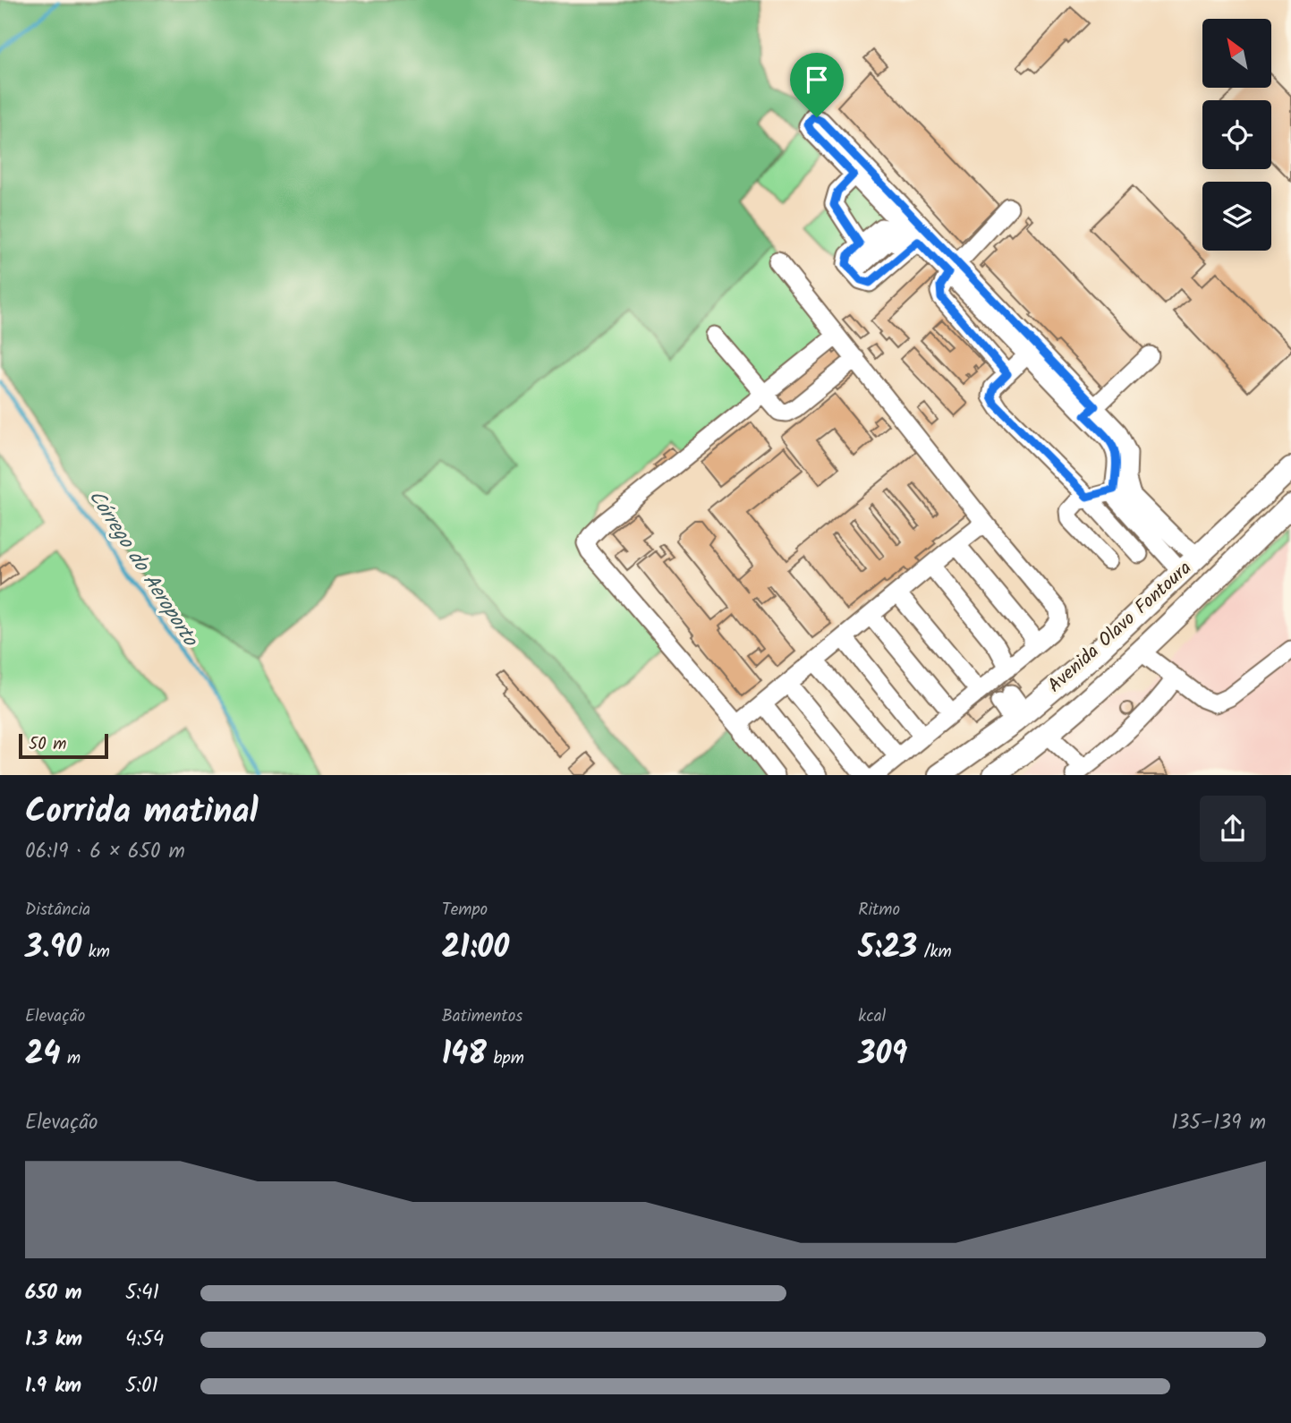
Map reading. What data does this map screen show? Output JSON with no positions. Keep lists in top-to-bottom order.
{
  "streets": {
    "main road": ["Avenida Olavo Fontoura"]
  },
  "water": ["Córrego do Aeroporto"],
  "scale_bar": "50 m",
  "north": "top left",
  "page": {
    "scale": "50 m",
    "heading": ["Corrida matinal", "06:19 · 6 × 650 m"],
    "stats": [
      ["Distância", "3.90 km"],
      ["Tempo", "21:00"],
      ["Ritmo", "5:23 /km"],
      ["Elevação", "24 m"],
      ["Batimentos", "148 bpm"],
      ["kcal", "309"]
    ],
    "chart": ["Elevação", "135–139 m"],
    "list": [
      {
        "name": "650 m",
        "note": "5:41"
      },
      {
        "name": "1.3 km",
        "note": "4:54"
      },
      {
        "name": "1.9 km",
        "note": "5:01"
      }
    ]
  }
}
